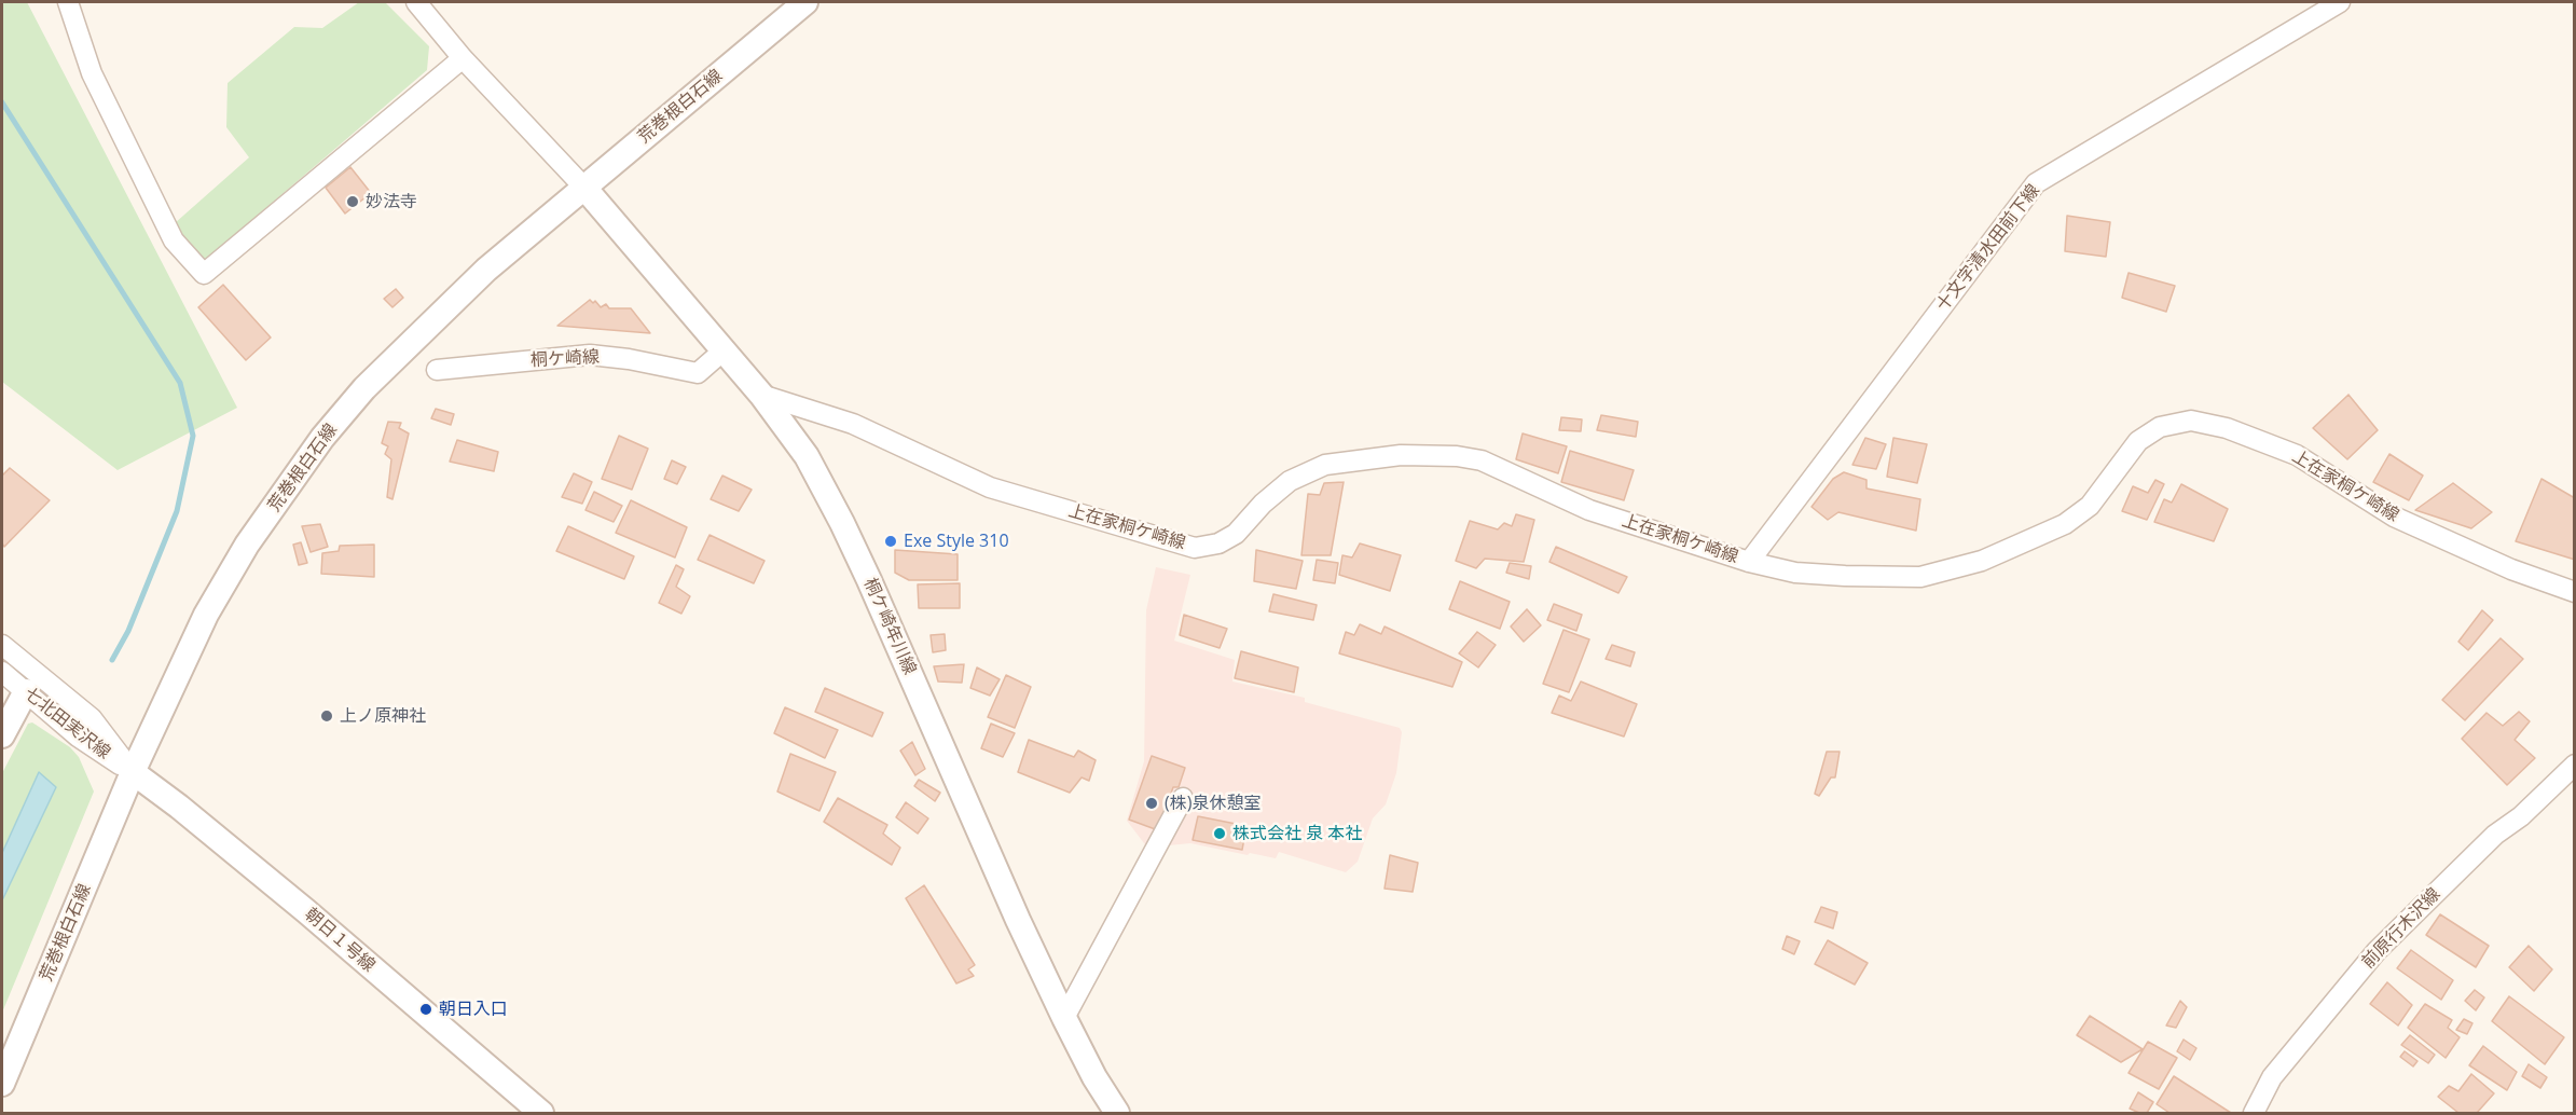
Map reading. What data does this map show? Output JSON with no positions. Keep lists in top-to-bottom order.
{
  "streets": {
    "street": [
      "荒巻根白石線",
      "十文字清水田前下線",
      "桐ケ崎線",
      "上在家桐ケ崎線",
      "桐ケ崎年川線",
      "七北田実沢線",
      "前原行木沢線",
      "朝日１号線"
    ]
  },
  "crossings": [
    ["荒巻根白石線", "桐ケ崎年川線"],
    ["荒巻根白石線", "七北田実沢線"],
    ["荒巻根白石線", "朝日１号線"],
    ["十文字清水田前下線", "上在家桐ケ崎線"],
    ["桐ケ崎線", "桐ケ崎年川線"],
    ["上在家桐ケ崎線", "桐ケ崎年川線"],
    ["七北田実沢線", "朝日１号線"]
  ],
  "places": [
    "妙法寺",
    "Exe Style 310",
    "上ノ原神社",
    "(株)泉休憩室",
    "株式会社 泉 本社",
    "朝日入口"
  ]
}
